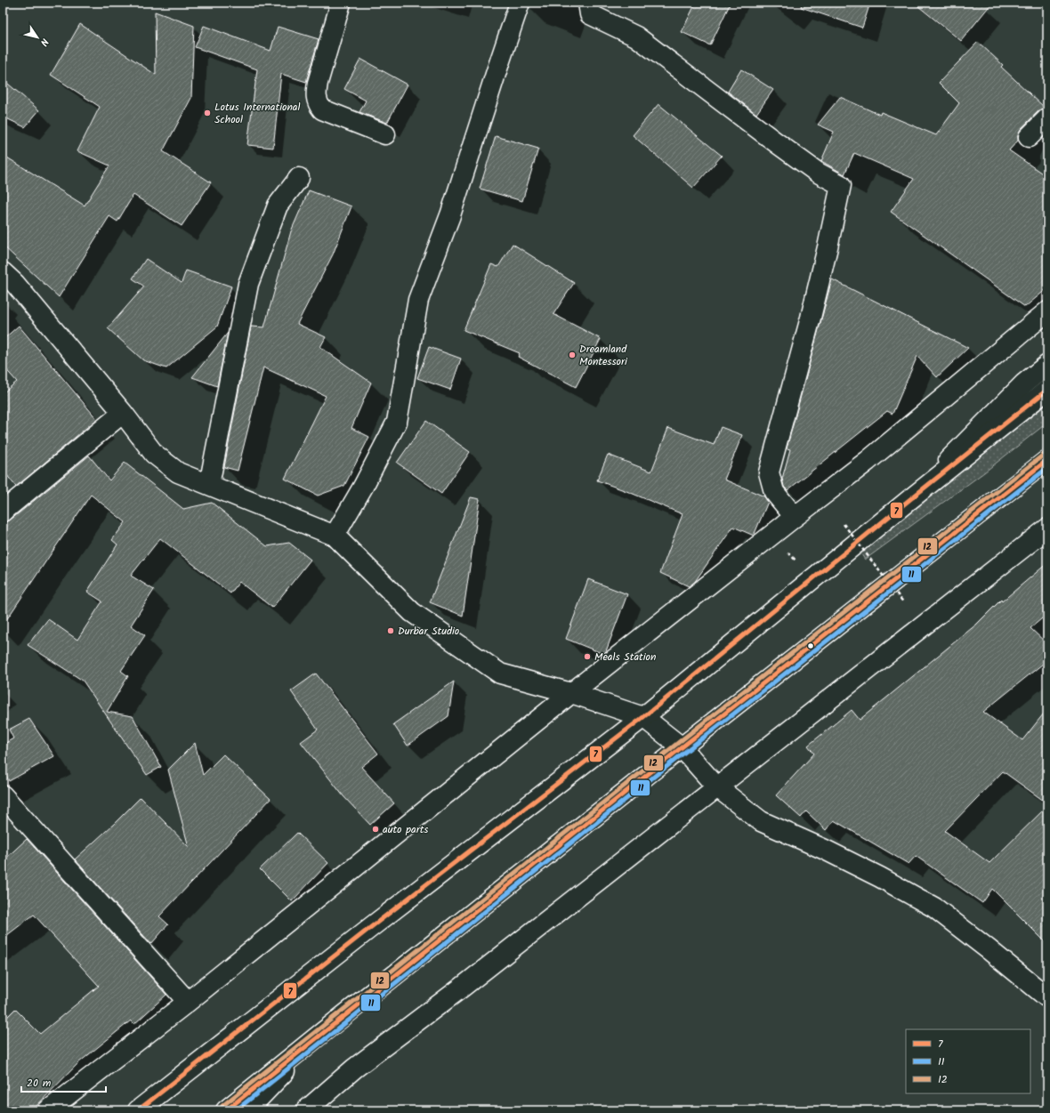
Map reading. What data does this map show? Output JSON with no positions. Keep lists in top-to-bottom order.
{
  "places": [
    "Lotus International School",
    "Dreamland Montessori",
    "Durbar Studio",
    "Meals Station",
    "auto parts"
  ],
  "lines": ["transit line 7", "transit line 12", "transit line 11"],
  "legend": ["7", "11", "12"],
  "scale_bar": "20 m",
  "north": "bottom right"
}
